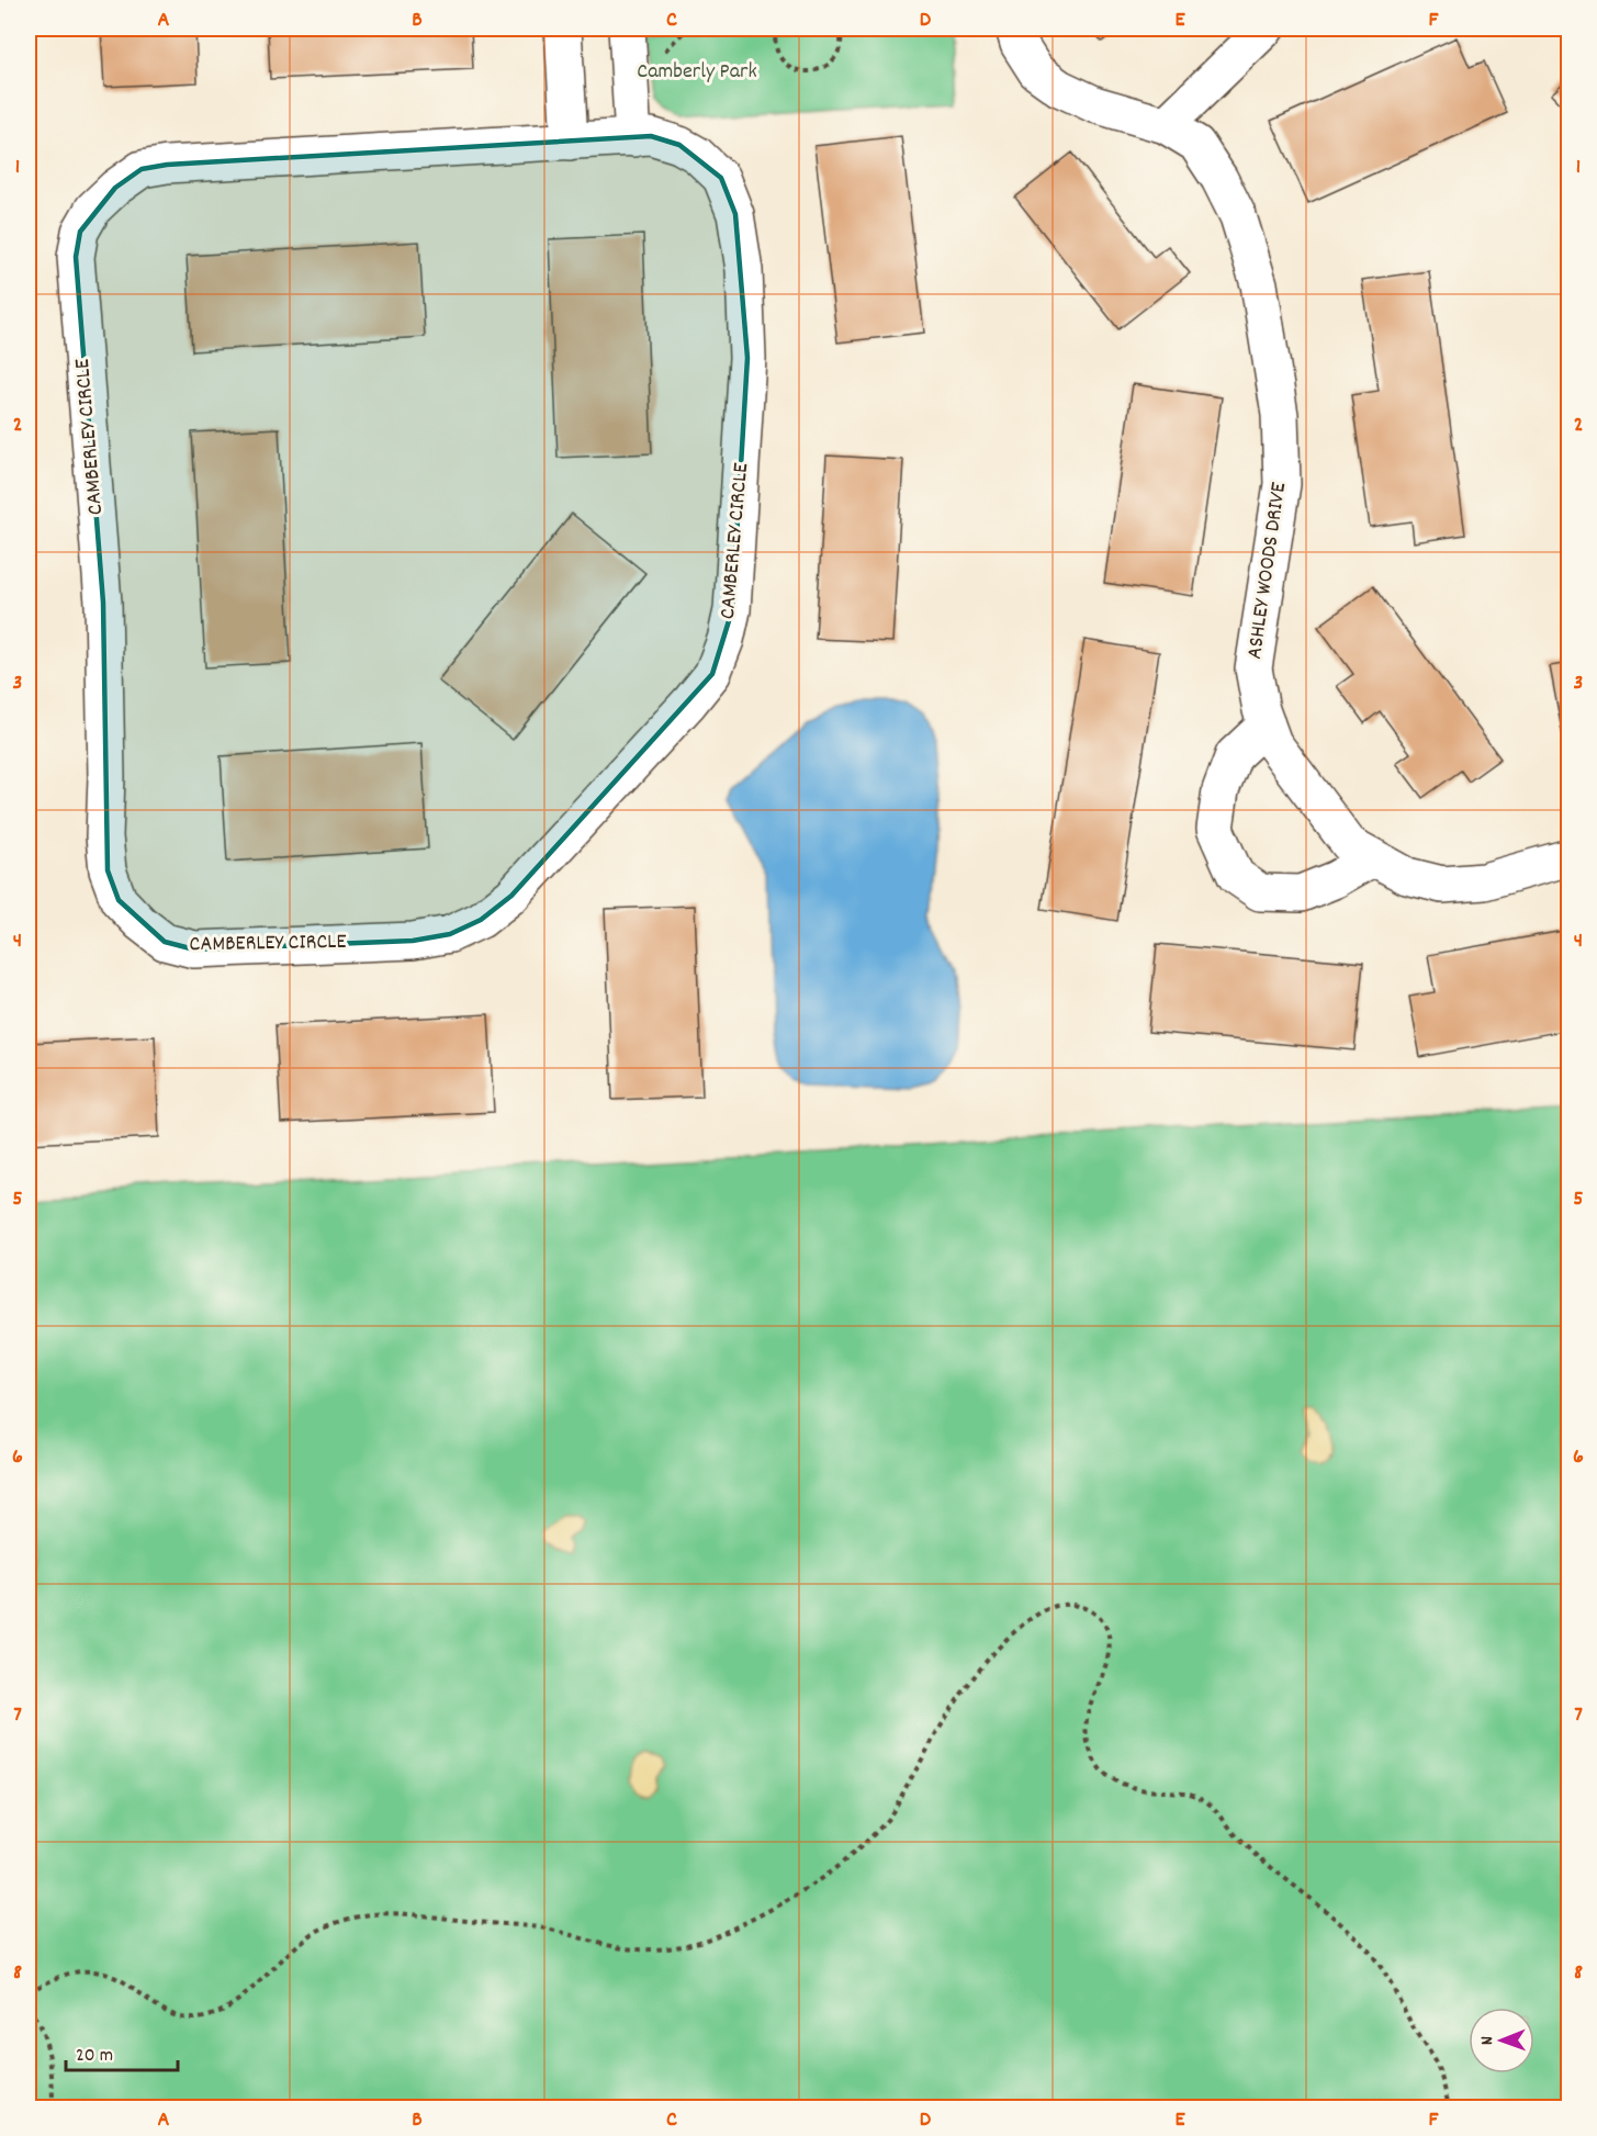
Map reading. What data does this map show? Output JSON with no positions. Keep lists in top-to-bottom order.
{
  "streets": {
    "street": ["CAMBERLEY CIRCLE", "ASHLEY WOODS DRIVE"]
  },
  "parks": ["Camberly Park"],
  "scale_bar": "20 m",
  "north": "left",
  "grid": {
    "columns": [
      "A",
      "B",
      "C",
      "D",
      "E",
      "F"
    ],
    "rows": [
      "1",
      "2",
      "3",
      "4",
      "5",
      "6",
      "7",
      "8"
    ]
  }
}
